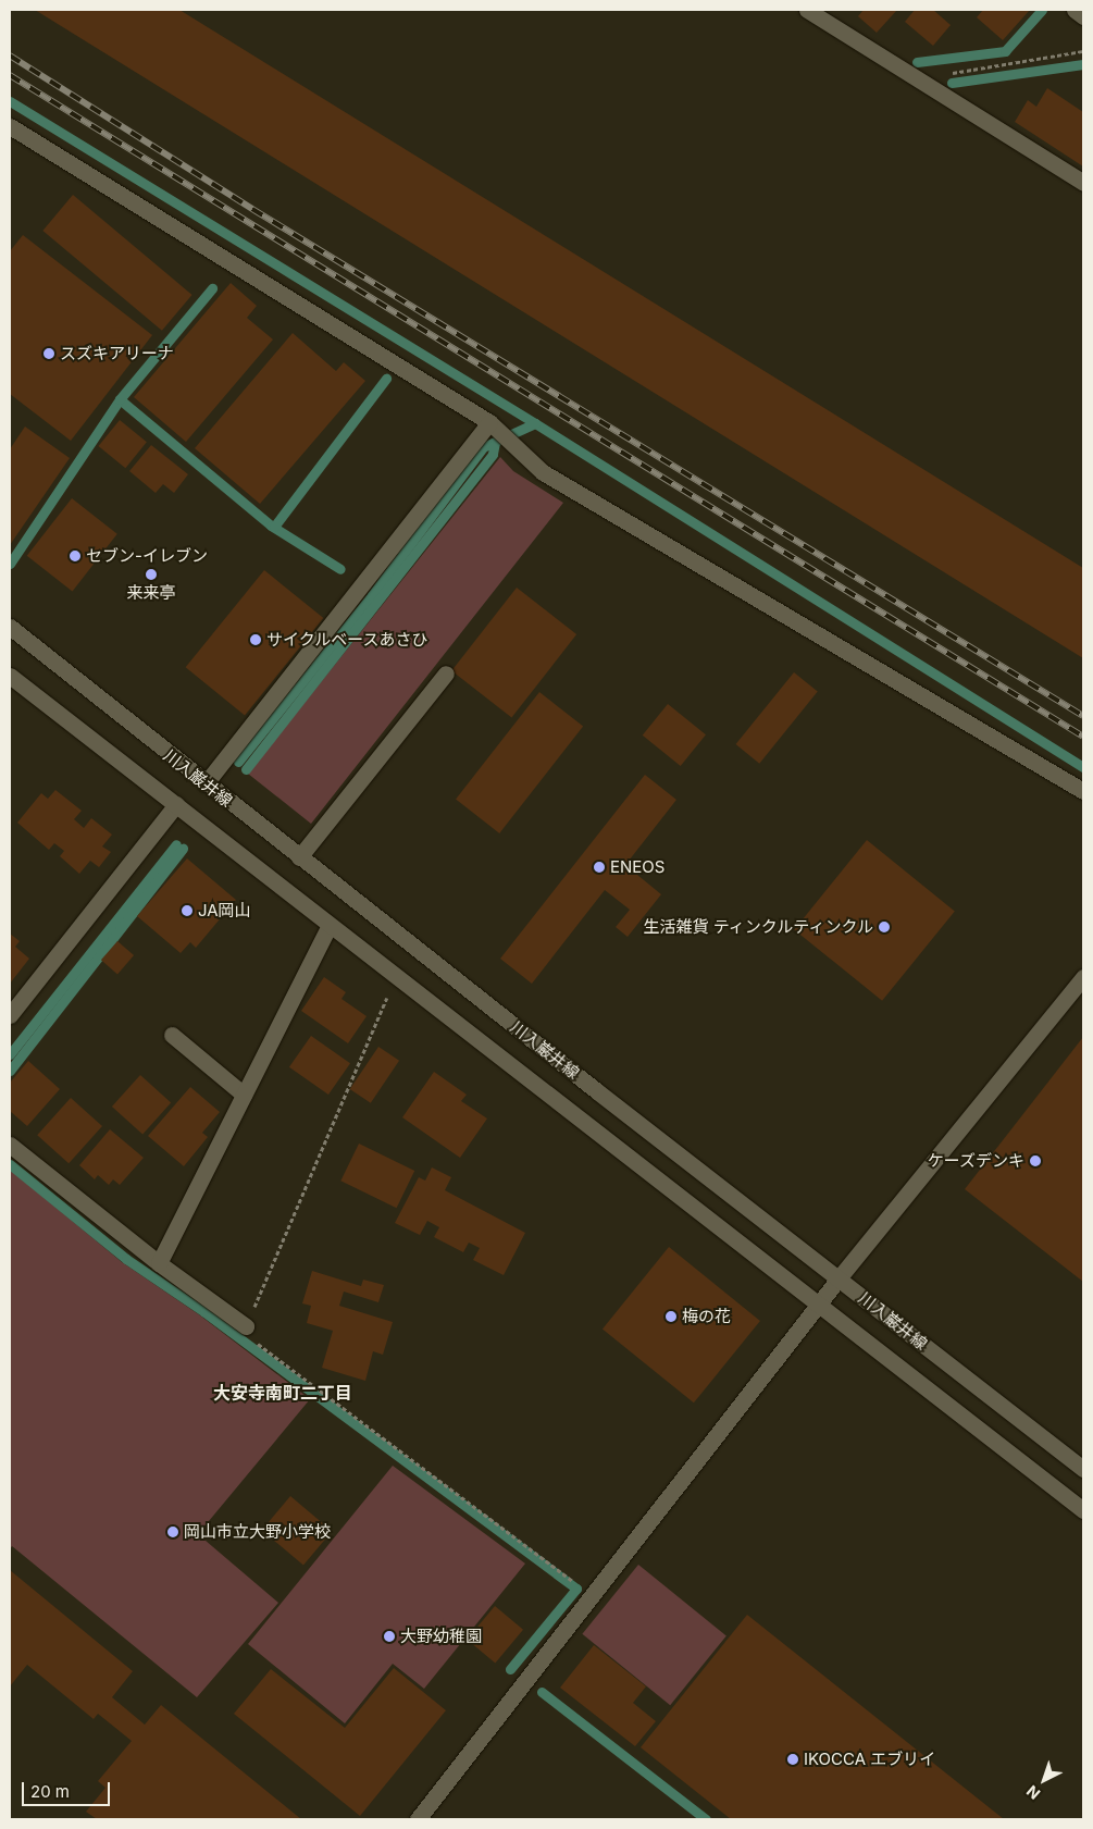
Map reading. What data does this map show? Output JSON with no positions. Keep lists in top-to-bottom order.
{
  "streets": {
    "street": ["川入巌井線"]
  },
  "districts": ["大安寺南町二丁目"],
  "places": [
    "スズキアリーナ",
    "セブン-イレブン",
    "来来亭",
    "サイクルベースあさひ",
    "ENEOS",
    "JA岡山",
    "生活雑貨 ティンクルティンクル",
    "ケーズデンキ",
    "梅の花",
    "岡山市立大野小学校",
    "大野幼稚園",
    "IKOCCA エブリイ"
  ],
  "scale_bar": "20 m",
  "north": "bottom left"
}
